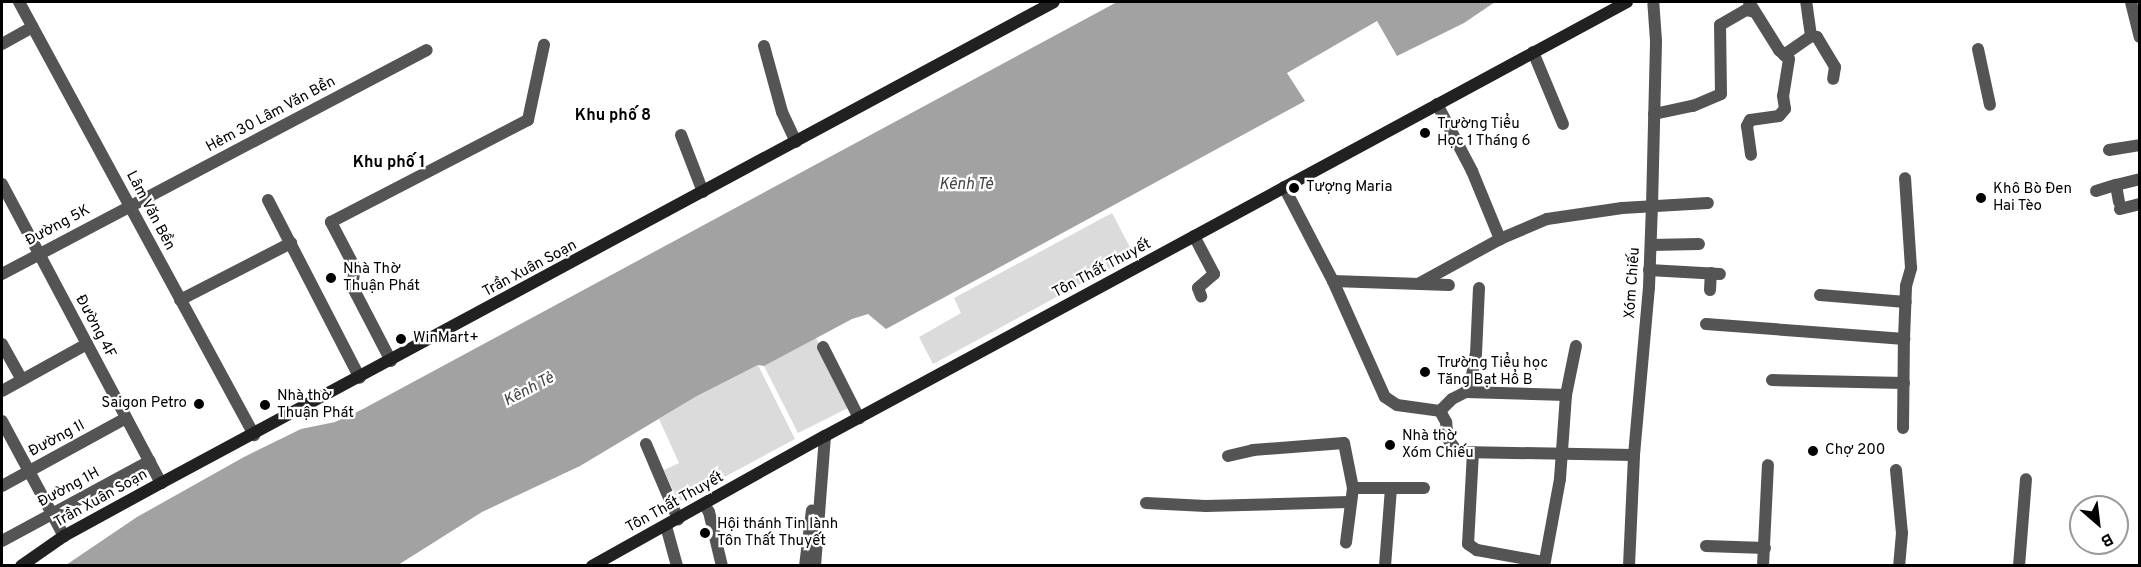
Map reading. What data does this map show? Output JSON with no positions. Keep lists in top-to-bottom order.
{
  "streets": {
    "main road": ["Trần Xuân Soạn", "Tôn Thất Thuyết"],
    "street": [
      "Hẻm 30 Lâm Văn Bền",
      "Lâm Văn Bền",
      "Đường 5K",
      "Xóm Chiếu",
      "Đường 4F",
      "Đường 1I",
      "Đường 1H"
    ]
  },
  "crossings": [
    ["Hẻm 30 Lâm Văn Bền", "Lâm Văn Bền"],
    ["Hẻm 30 Lâm Văn Bền", "Đường 5K"],
    ["Lâm Văn Bền", "Đường 5K"],
    ["Lâm Văn Bền", "Trần Xuân Soạn"],
    ["Đường 5K", "Đường 4F"],
    ["Trần Xuân Soạn", "Đường 4F"],
    ["Đường 4F", "Đường 1I"],
    ["Đường 4F", "Đường 1H"]
  ],
  "districts": ["Khu phố 8", "Khu phố 1"],
  "water": ["Kênh Tẻ"],
  "places": [
    "Trường Tiểu Học 1 Tháng 6",
    "Tượng Maria",
    "Khô Bò Đen Hai Tèo",
    "Nhà Thờ Thuận Phát",
    "WinMart+",
    "Trường Tiểu học Tăng Bạt Hổ B",
    "Saigon Petro",
    "Nhà thờ Thuận Phát",
    "Nhà thờ Xóm Chiếu",
    "Chợ 200",
    "Hội thánh Tin lành Tôn Thất Thuyết"
  ],
  "north": "bottom right"
}
